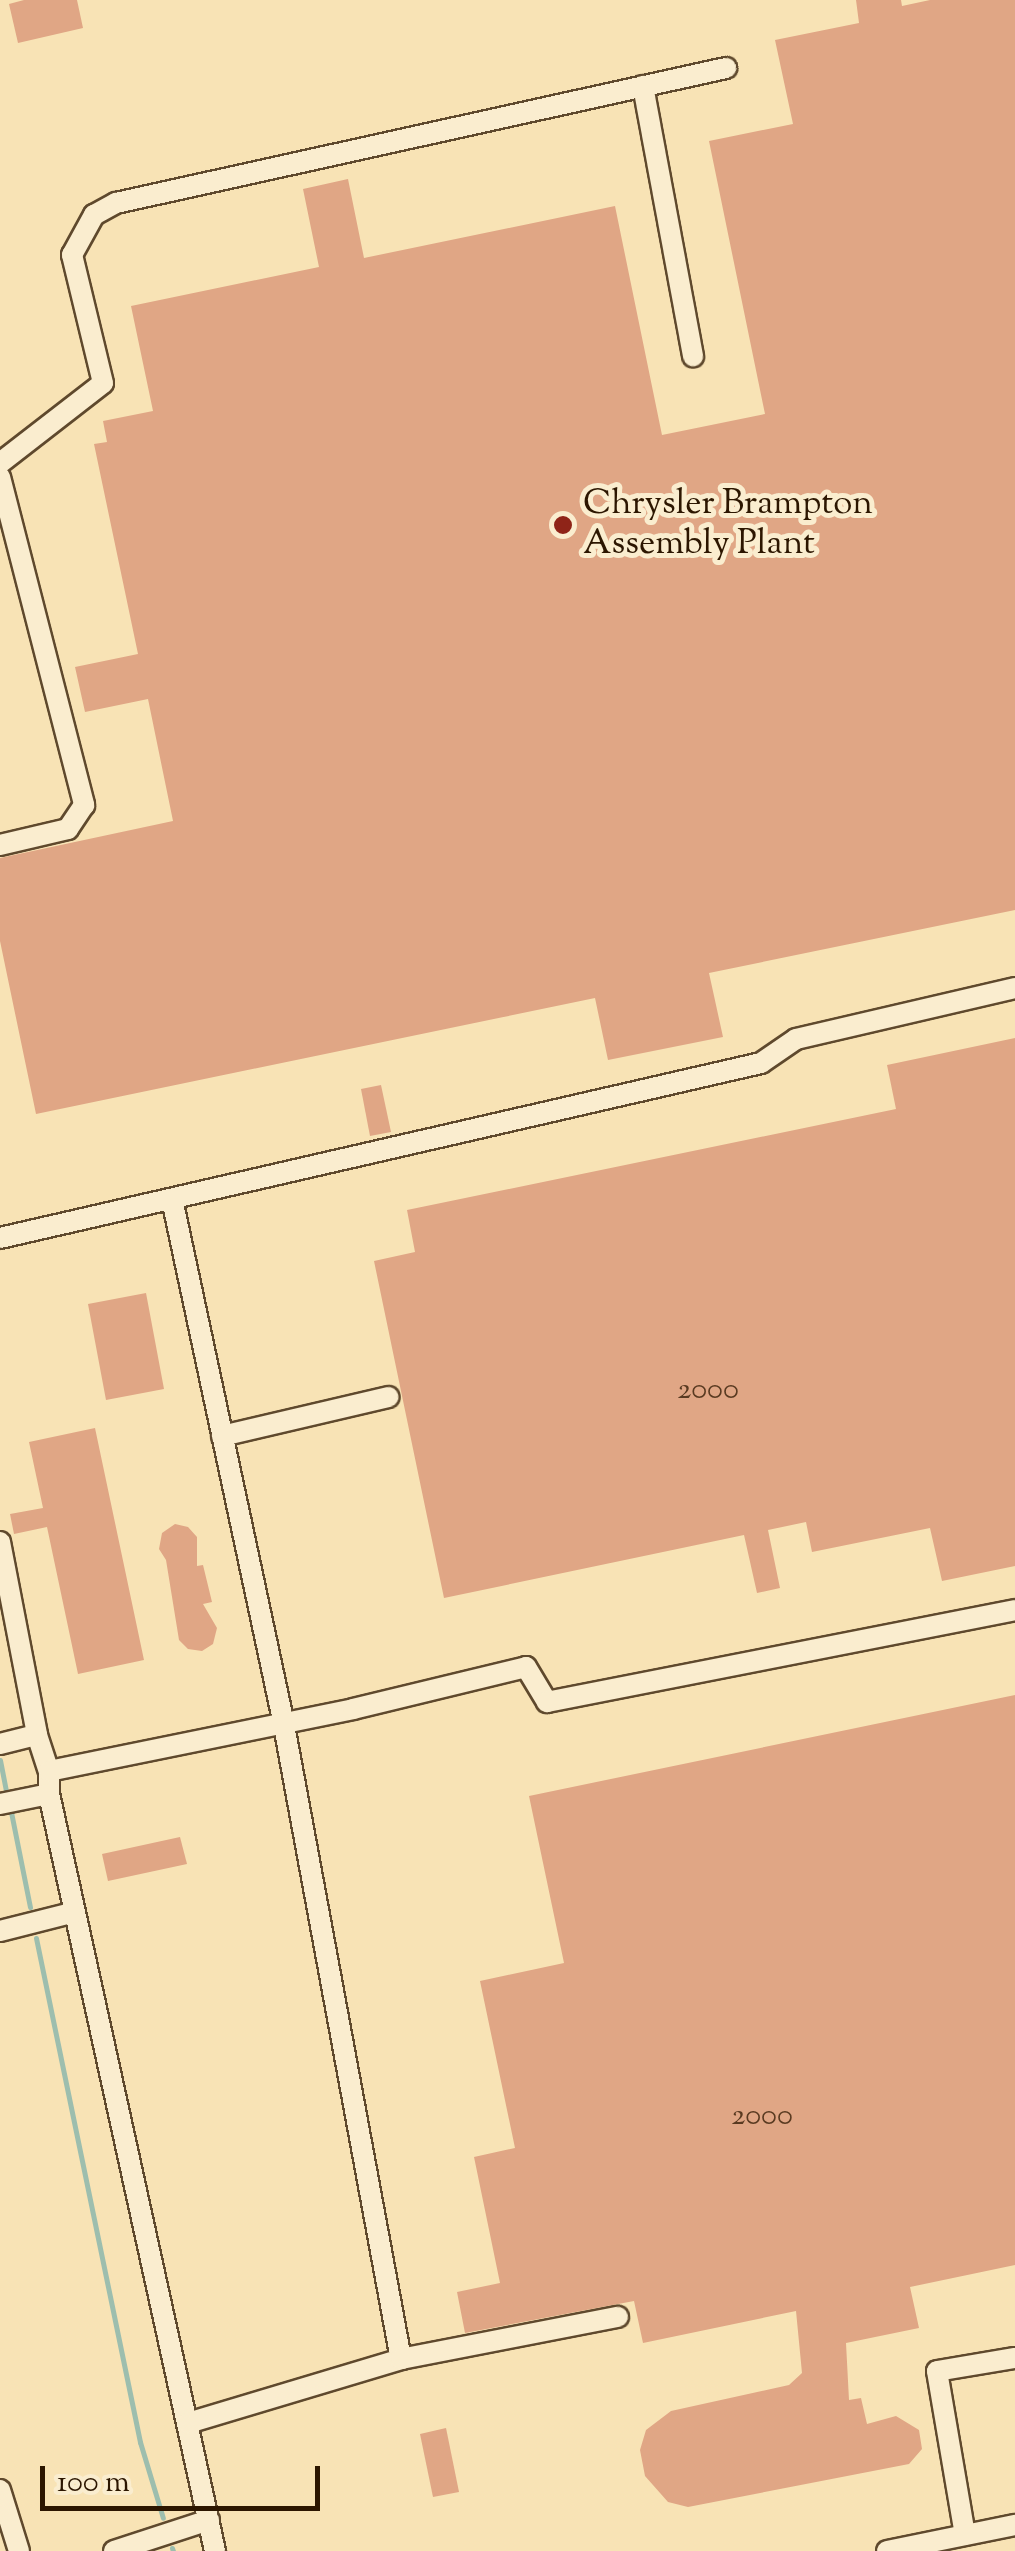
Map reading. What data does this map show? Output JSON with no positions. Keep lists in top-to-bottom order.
{
  "places": ["Chrysler Brampton Assembly Plant"],
  "house_numbers": ["2000", "2000"],
  "scale_bar": "100 m"
}
